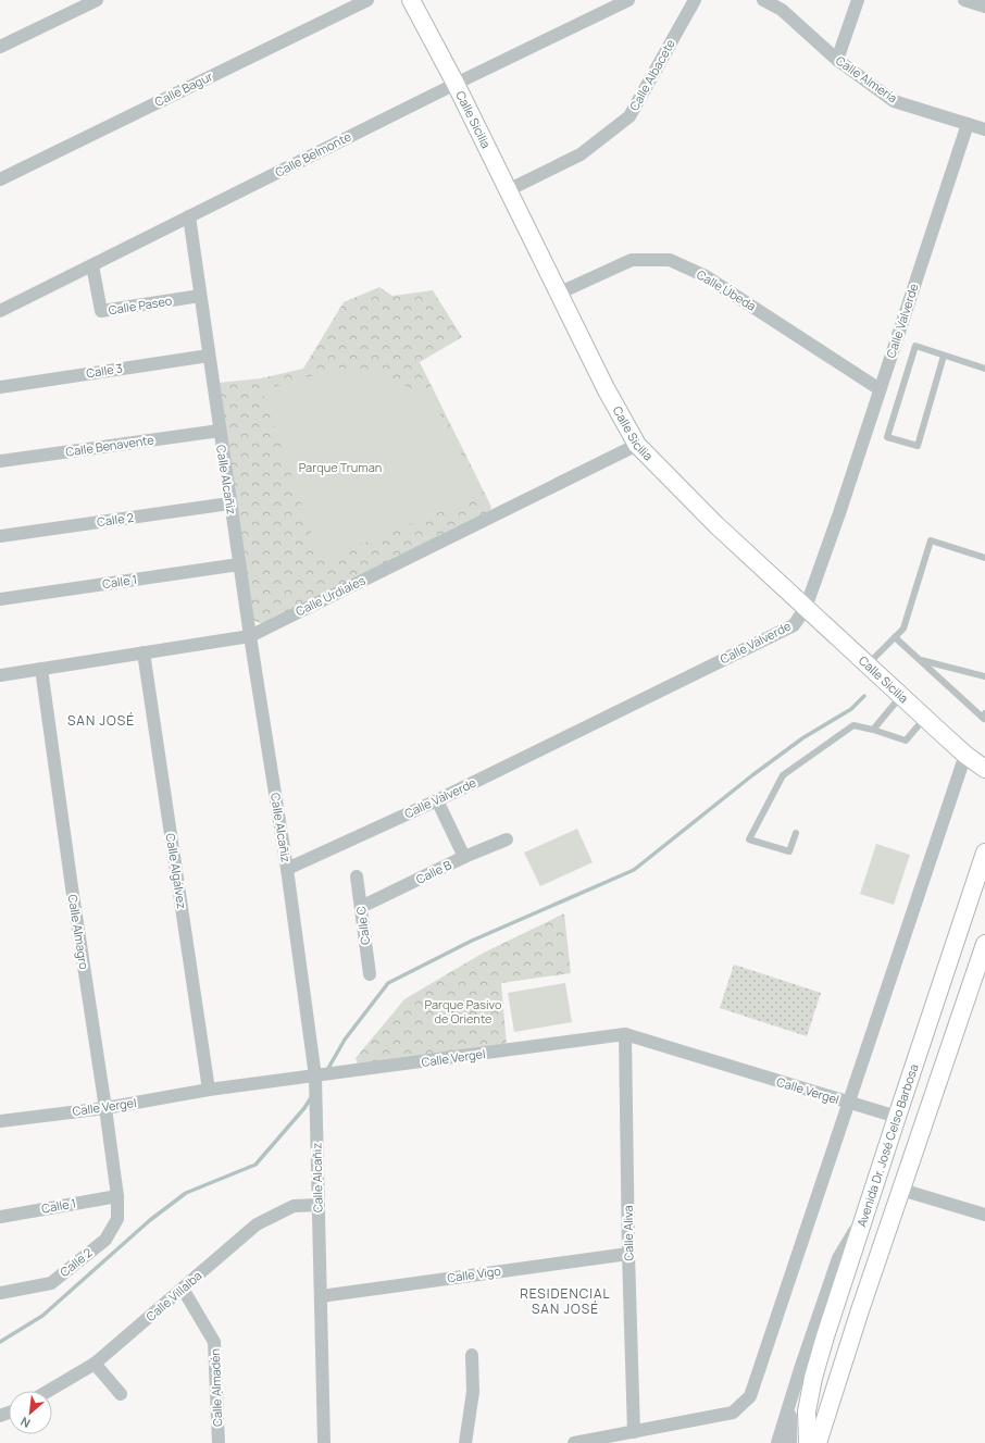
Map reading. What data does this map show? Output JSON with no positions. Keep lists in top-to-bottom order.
{
  "streets": {
    "main road": ["Calle Sicilia", "Avenida Dr. José Celso Barbosa"],
    "street": [
      "Calle Albacete",
      "Calle Almería",
      "Calle Bagur",
      "Calle Belmonte",
      "Calle Úbeda",
      "Calle Paseo",
      "Calle Valverde",
      "Calle 3",
      "Calle Benavente",
      "Calle Alcañiz",
      "Calle 2",
      "Calle 1",
      "Calle Urdiales",
      "Calle Algálvez",
      "Calle B",
      "Calle C",
      "Calle Almagro",
      "Calle Vergel",
      "Calle Aliva",
      "Calle Vigo",
      "Calle Villalba",
      "Calle Almadén"
    ]
  },
  "crossings": [
    ["Calle Albacete", "Calle Sicilia"],
    ["Calle Almería", "Calle Valverde"],
    ["Calle Sicilia", "Calle Belmonte"],
    ["Calle Sicilia", "Calle Úbeda"],
    ["Calle Sicilia", "Calle Valverde"],
    ["Calle Sicilia", "Calle Urdiales"],
    ["Calle Belmonte", "Calle Paseo"],
    ["Calle Belmonte", "Calle Alcañiz"],
    ["Calle Úbeda", "Calle Valverde"],
    ["Calle Paseo", "Calle Alcañiz"],
    ["Calle Valverde", "Calle Alcañiz"],
    ["Calle 3", "Calle Alcañiz"],
    ["Calle Benavente", "Calle Alcañiz"],
    ["Calle Alcañiz", "Calle 2"],
    ["Calle Alcañiz", "Calle 1"],
    ["Calle Alcañiz", "Calle Urdiales"],
    ["Calle Alcañiz", "Calle Vergel"],
    ["Calle Alcañiz", "Calle Vigo"],
    ["Calle Alcañiz", "Calle Villalba"],
    ["Calle 2", "Calle 1"],
    ["Calle 2", "Calle Almagro"],
    ["Calle 1", "Calle Almagro"],
    ["Calle Urdiales", "Calle Algálvez"],
    ["Calle Urdiales", "Calle Almagro"],
    ["Calle Algálvez", "Calle Vergel"],
    ["Calle B", "Calle C"],
    ["Calle Almagro", "Calle Vergel"],
    ["Calle Vergel", "Avenida Dr. José Celso Barbosa"],
    ["Calle Vergel", "Calle Aliva"],
    ["Calle Aliva", "Calle Vigo"],
    ["Calle Villalba", "Calle Almadén"]
  ],
  "districts": ["SAN JOSÉ", "RESIDENCIAL SAN JOSÉ"],
  "parks": ["Parque Truman", "Parque Pasivo de Oriente"],
  "north": "bottom left"
}
